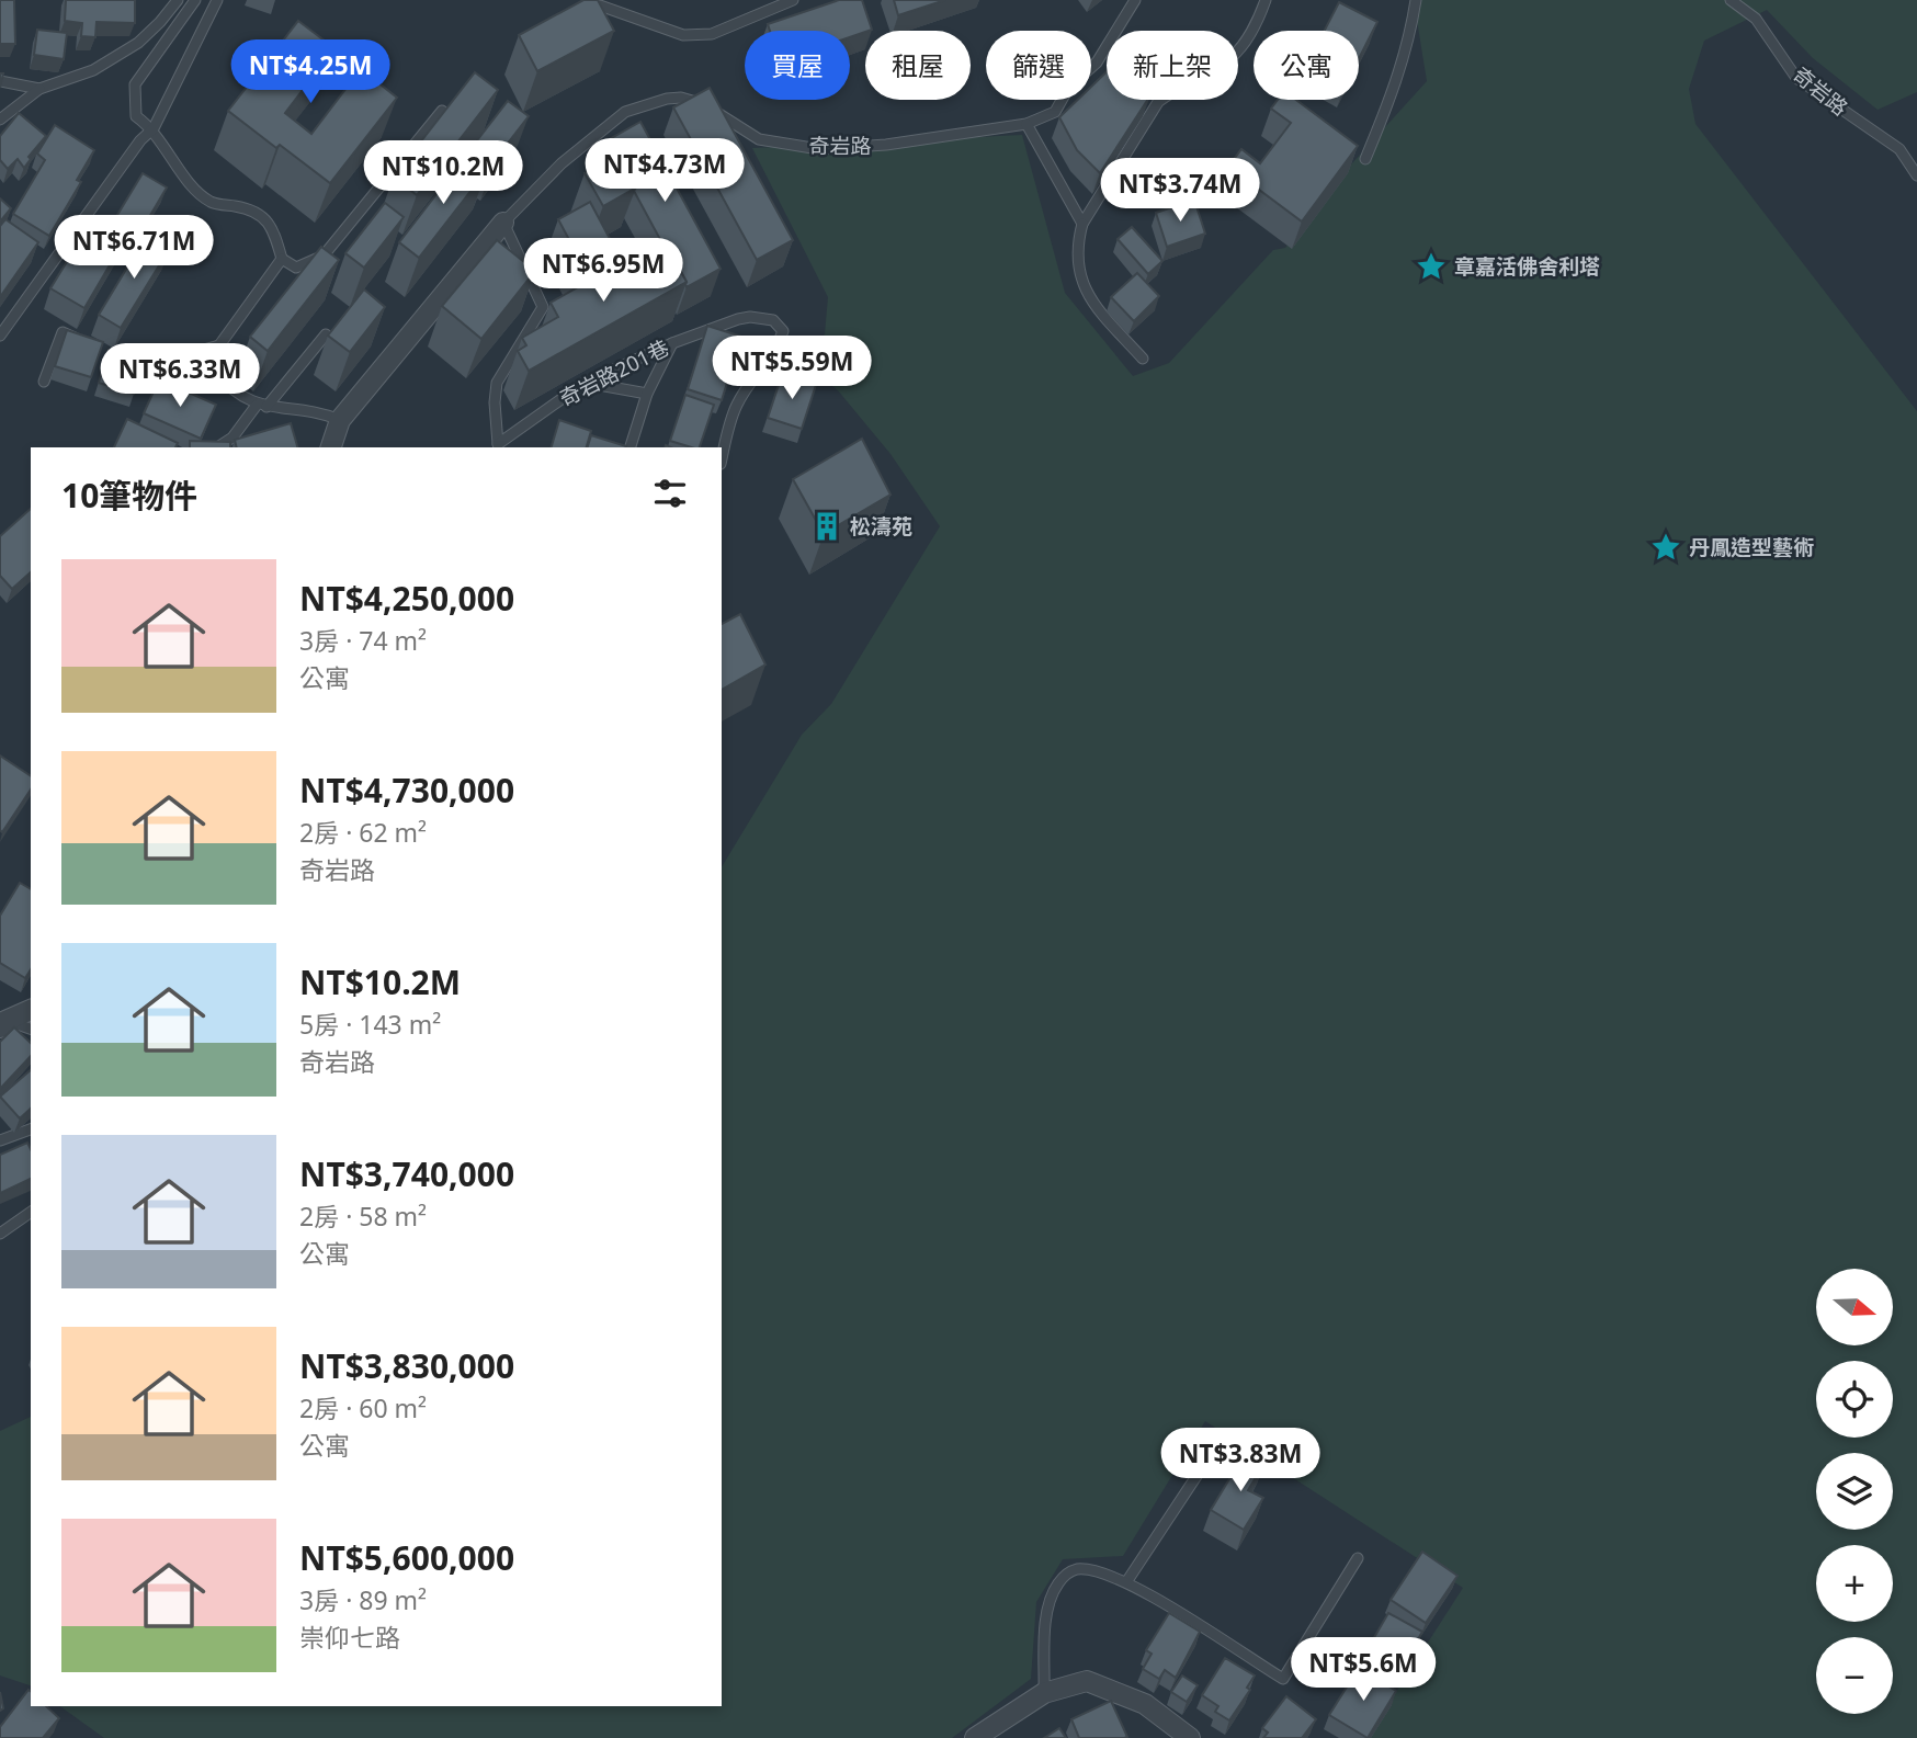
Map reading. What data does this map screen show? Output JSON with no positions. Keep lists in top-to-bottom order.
{
  "streets": {
    "street": ["奇岩路"],
    "lane": ["奇岩路201巷"]
  },
  "crossings": [
    ["奇岩路", "奇岩路201巷"]
  ],
  "places": {
    "place": ["章嘉活佛舍利塔", "丹鳳造型藝術"],
    "building": ["松濤苑"]
  },
  "north": "right",
  "page": {
    "chip": [
      "買屋",
      "租屋",
      "篩選",
      "新上架",
      "公寓"
    ],
    "price": [
      "NT$4.25M",
      "NT$4.73M",
      "NT$10.2M",
      "NT$3.74M",
      "NT$6.71M",
      "NT$6.95M",
      "NT$5.59M",
      "NT$6.33M",
      "NT$3.83M",
      "NT$5.6M"
    ],
    "heading": "10筆物件",
    "list": [
      {
        "name": "NT$4,250,000",
        "note": "3房 · 74 m² · 公寓"
      },
      {
        "name": "NT$4,730,000",
        "note": "2房 · 62 m² · 奇岩路"
      },
      {
        "name": "NT$10.2M",
        "note": "5房 · 143 m² · 奇岩路"
      },
      {
        "name": "NT$3,740,000",
        "note": "2房 · 58 m² · 公寓"
      },
      {
        "name": "NT$3,830,000",
        "note": "2房 · 60 m² · 公寓"
      },
      {
        "name": "NT$5,600,000",
        "note": "3房 · 89 m² · 崇仰七路"
      }
    ],
    "map_buttons": ["+", "−"]
  }
}
